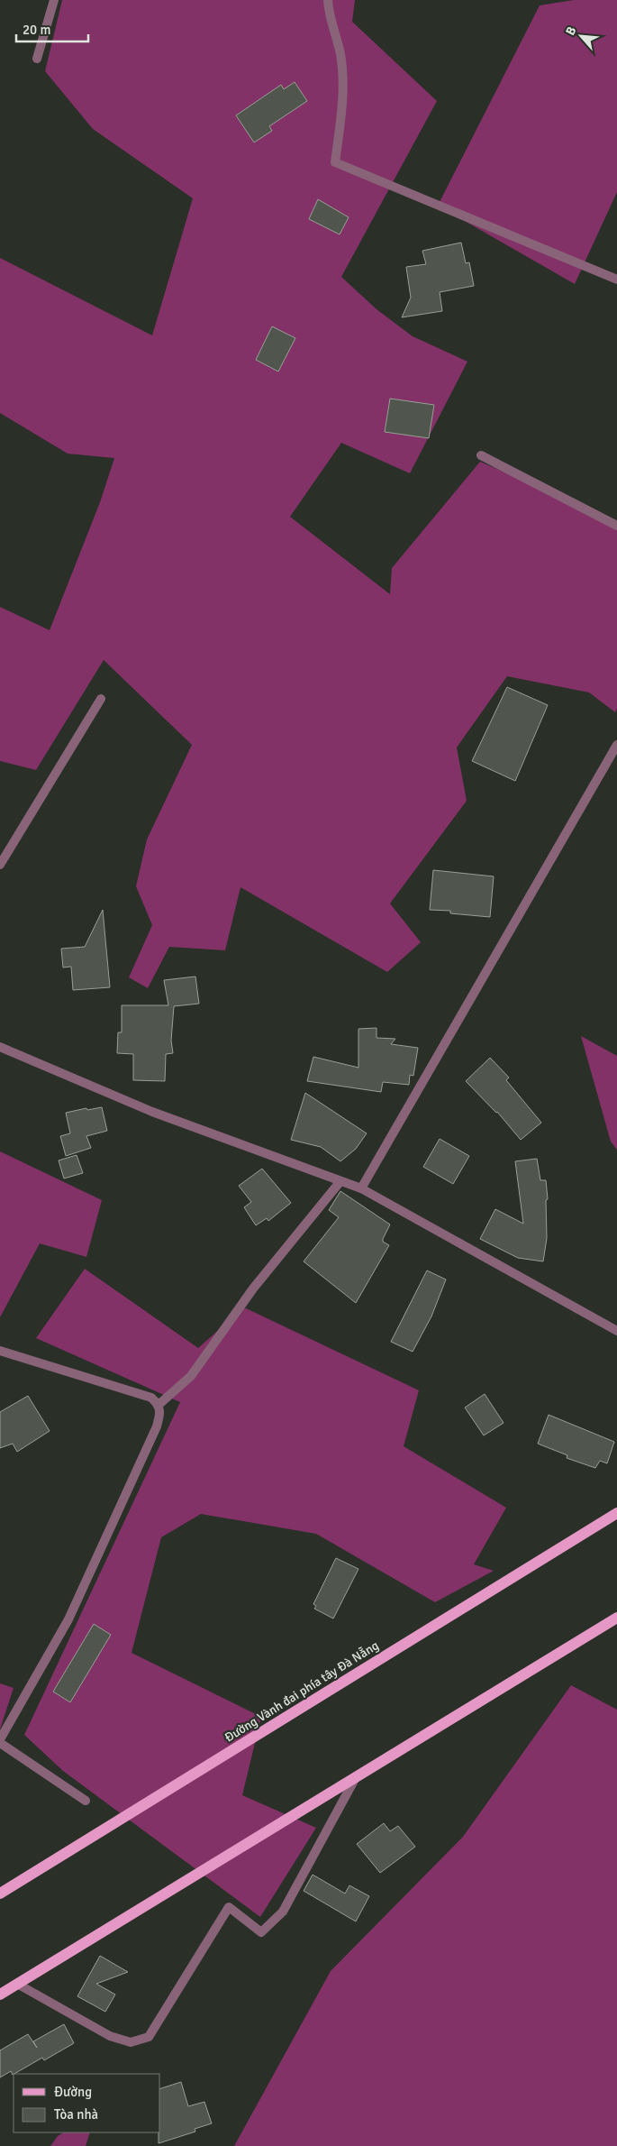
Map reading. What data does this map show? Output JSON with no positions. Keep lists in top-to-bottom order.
{
  "streets": {
    "main road": ["Đường Vành đai phía tây Đà Nẵng"]
  },
  "legend": ["Đường", "Tòa nhà"],
  "scale_bar": "20 m",
  "north": "top left"
}
